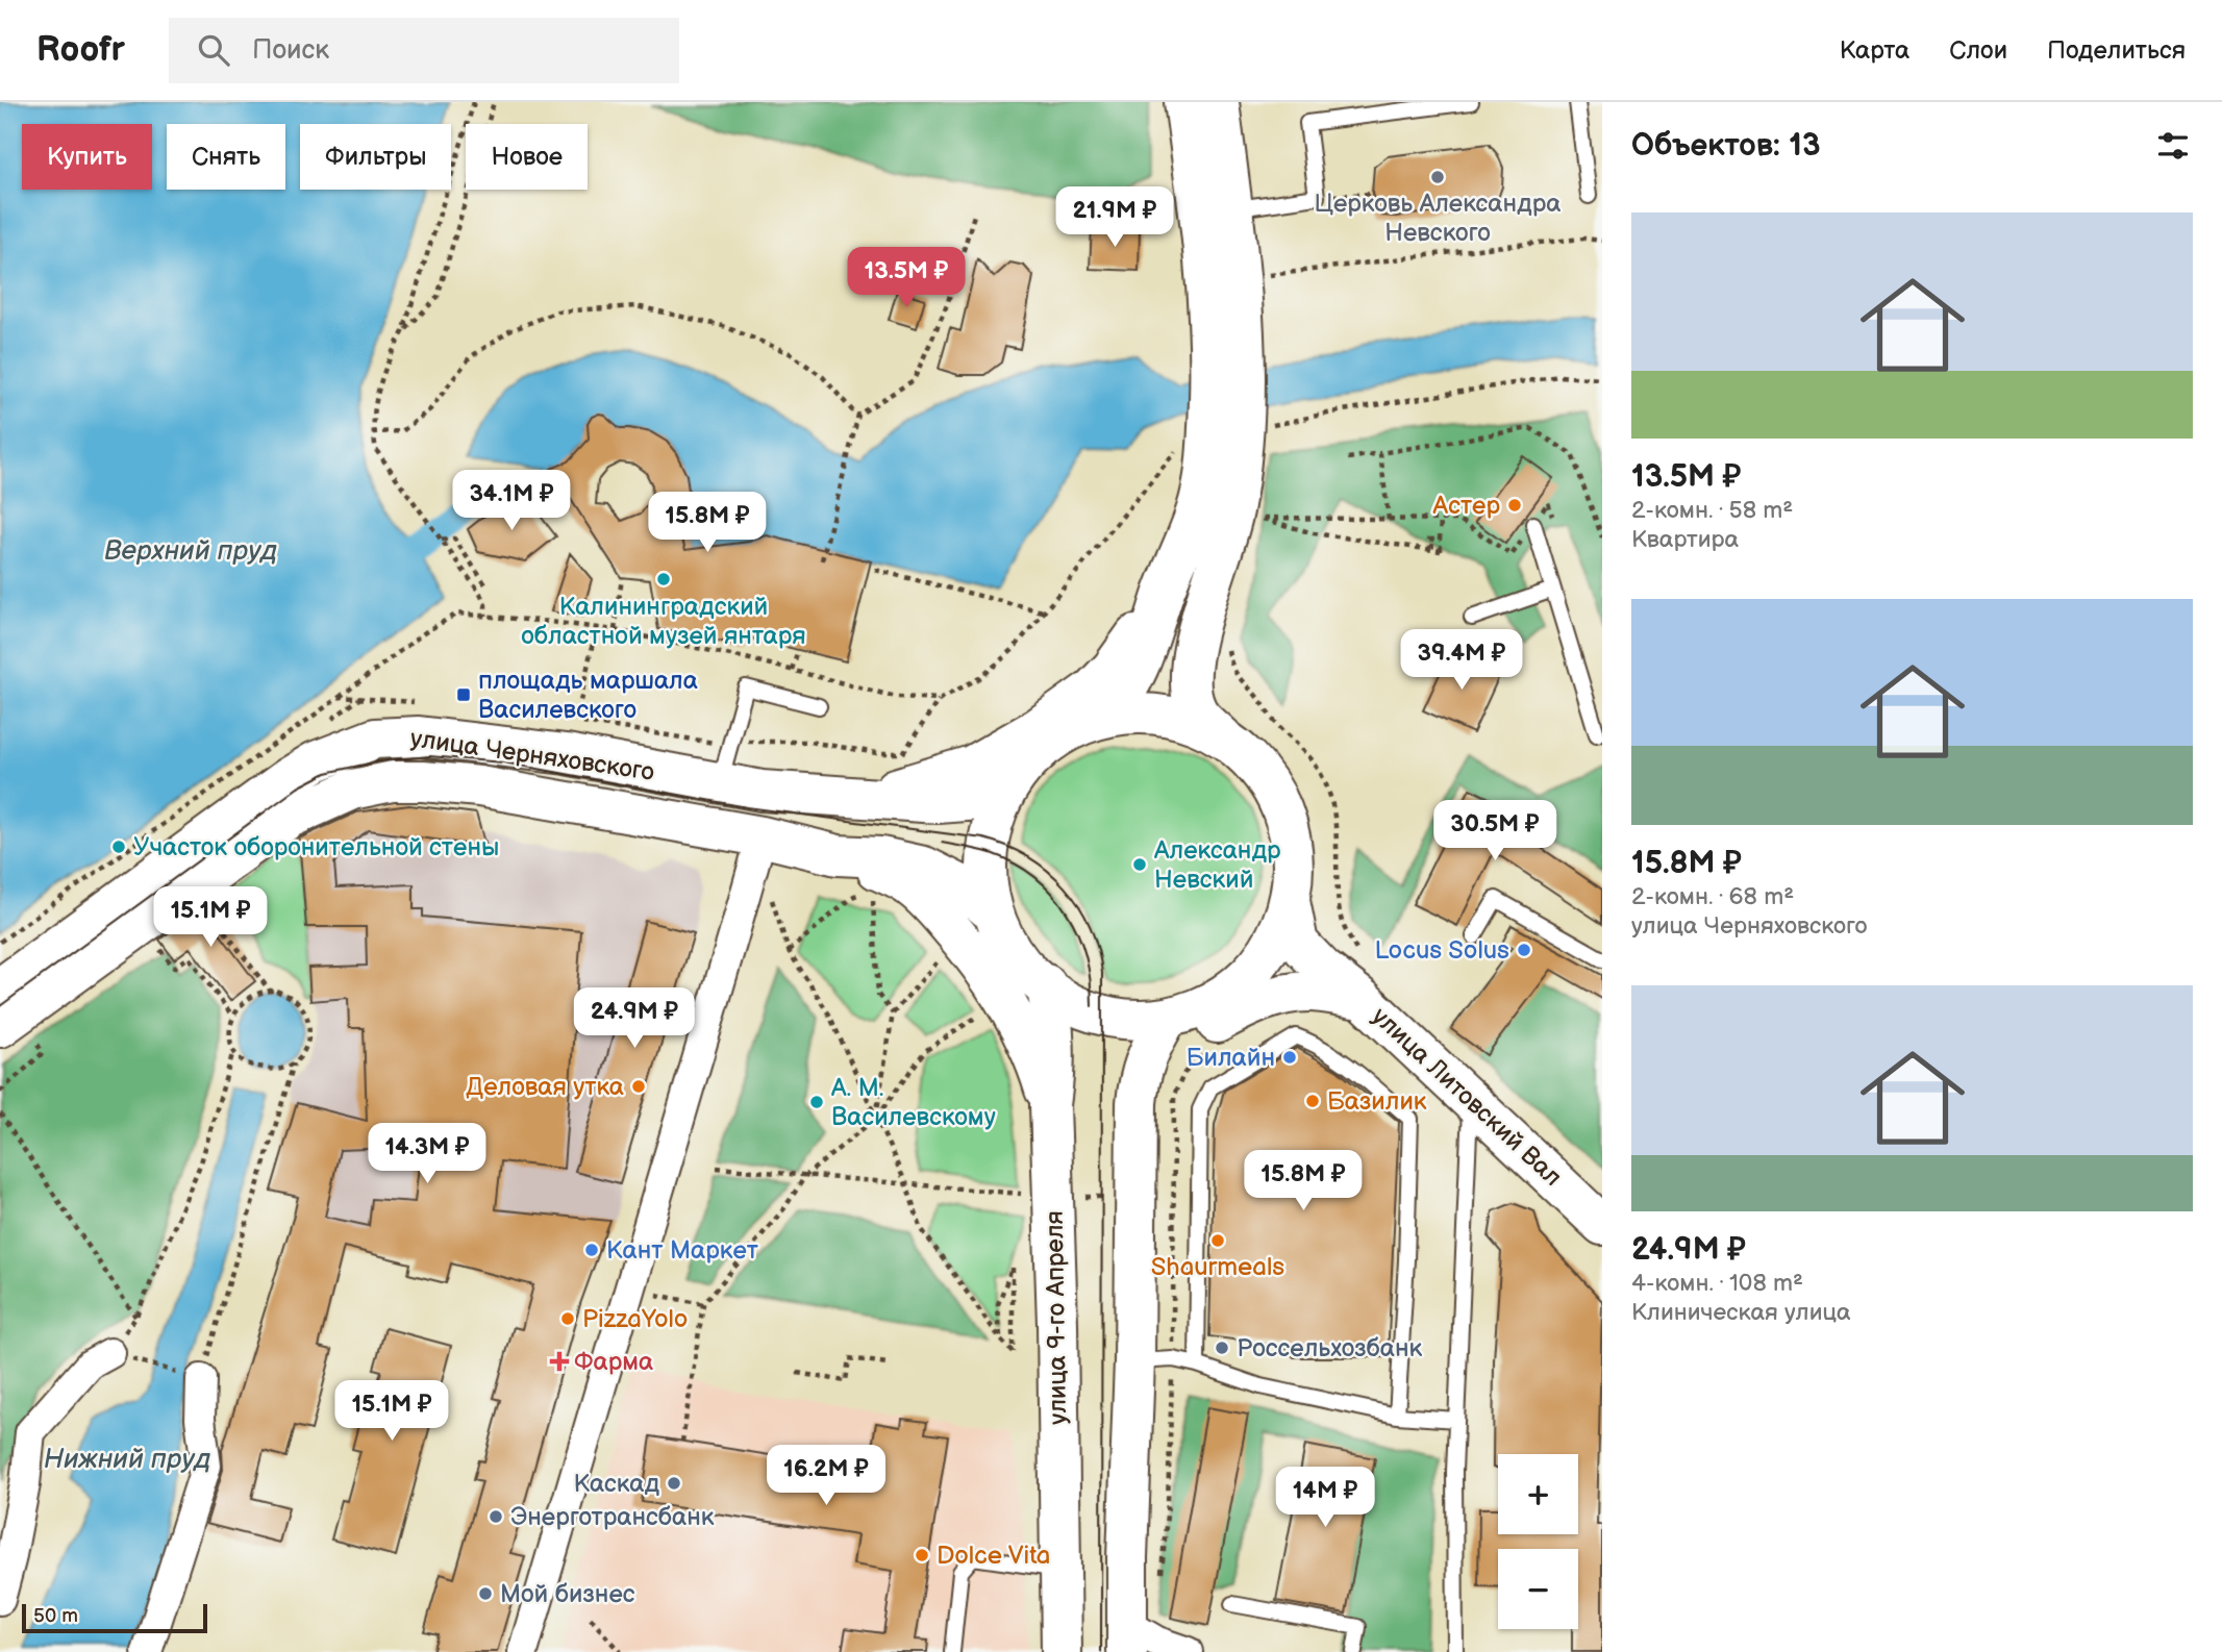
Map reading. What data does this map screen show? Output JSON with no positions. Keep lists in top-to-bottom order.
{
  "streets": {
    "main road": ["улица Черняховского", "улица Литовский Вал", "улица 9-го Апреля"]
  },
  "water": ["Верхний пруд", "Нижний пруд"],
  "places": {
    "other": [
      "Церковь Александра Невского",
      "Астер",
      "Калининградский областной музей янтаря",
      "Участок оборонительной стены",
      "Александр Невский",
      "Locus Solus",
      "Билайн",
      "Деловая утка",
      "Базилик",
      "А. М. Василевскому",
      "Shaurmeals",
      "Кант Маркет",
      "PizzaYolo",
      "Россельхозбанк",
      "Каскад",
      "Энерготрансбанк",
      "Dolce Vita",
      "Мой бизнес"
    ],
    "transit": ["площадь маршала Василевского"],
    "health": ["Фарма"]
  },
  "scale_bar": "50 m",
  "page": {
    "header": "Roofr",
    "search": "Поиск",
    "nav": ["Карта", "Слои", "Поделиться"],
    "heading": "Объектов: 13",
    "chip": [
      "Купить",
      "Снять",
      "Фильтры",
      "Новое"
    ],
    "price": [
      "21.9M ₽",
      "13.5M ₽",
      "34.1M ₽",
      "15.8M ₽",
      "39.4M ₽",
      "30.5M ₽",
      "15.1M ₽",
      "24.9M ₽",
      "14.3M ₽",
      "15.8M ₽",
      "15.1M ₽",
      "16.2M ₽",
      "14M ₽"
    ],
    "list": [
      {
        "name": "13.5M ₽",
        "note": "2-комн. · 58 m² · Квартира"
      },
      {
        "name": "15.8M ₽",
        "note": "2-комн. · 68 m² · улица Черняховского"
      },
      {
        "name": "24.9M ₽",
        "note": "4-комн. · 108 m² · Клиническая улица"
      }
    ],
    "map_buttons": ["+", "−"],
    "scale": "50 m"
  }
}
